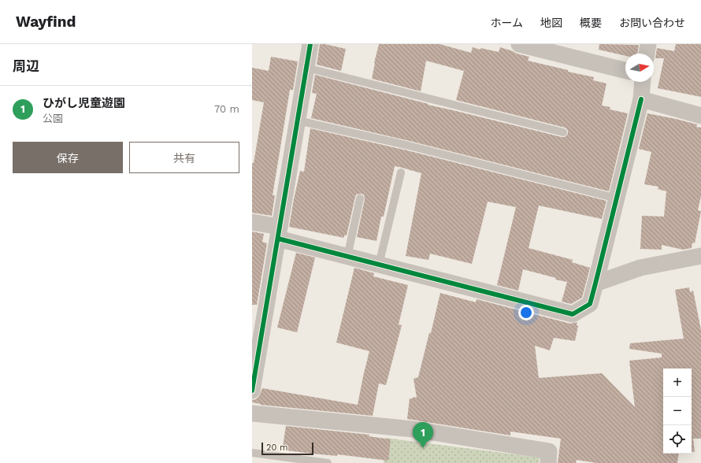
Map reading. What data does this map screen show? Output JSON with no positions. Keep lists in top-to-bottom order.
{
  "scale_bar": "20 m",
  "north": "right",
  "page": {
    "header": "Wayfind",
    "nav": [
      "ホーム",
      "地図",
      "概要",
      "お問い合わせ"
    ],
    "heading": "周辺",
    "list": [
      {
        "mark": "1",
        "name": "ひがし児童遊園",
        "note": "公園",
        "value": "70 m"
      }
    ],
    "buttons": ["保存", "共有"],
    "map_buttons": ["+", "−"],
    "pins": "1",
    "scale": "20 m"
  }
}
